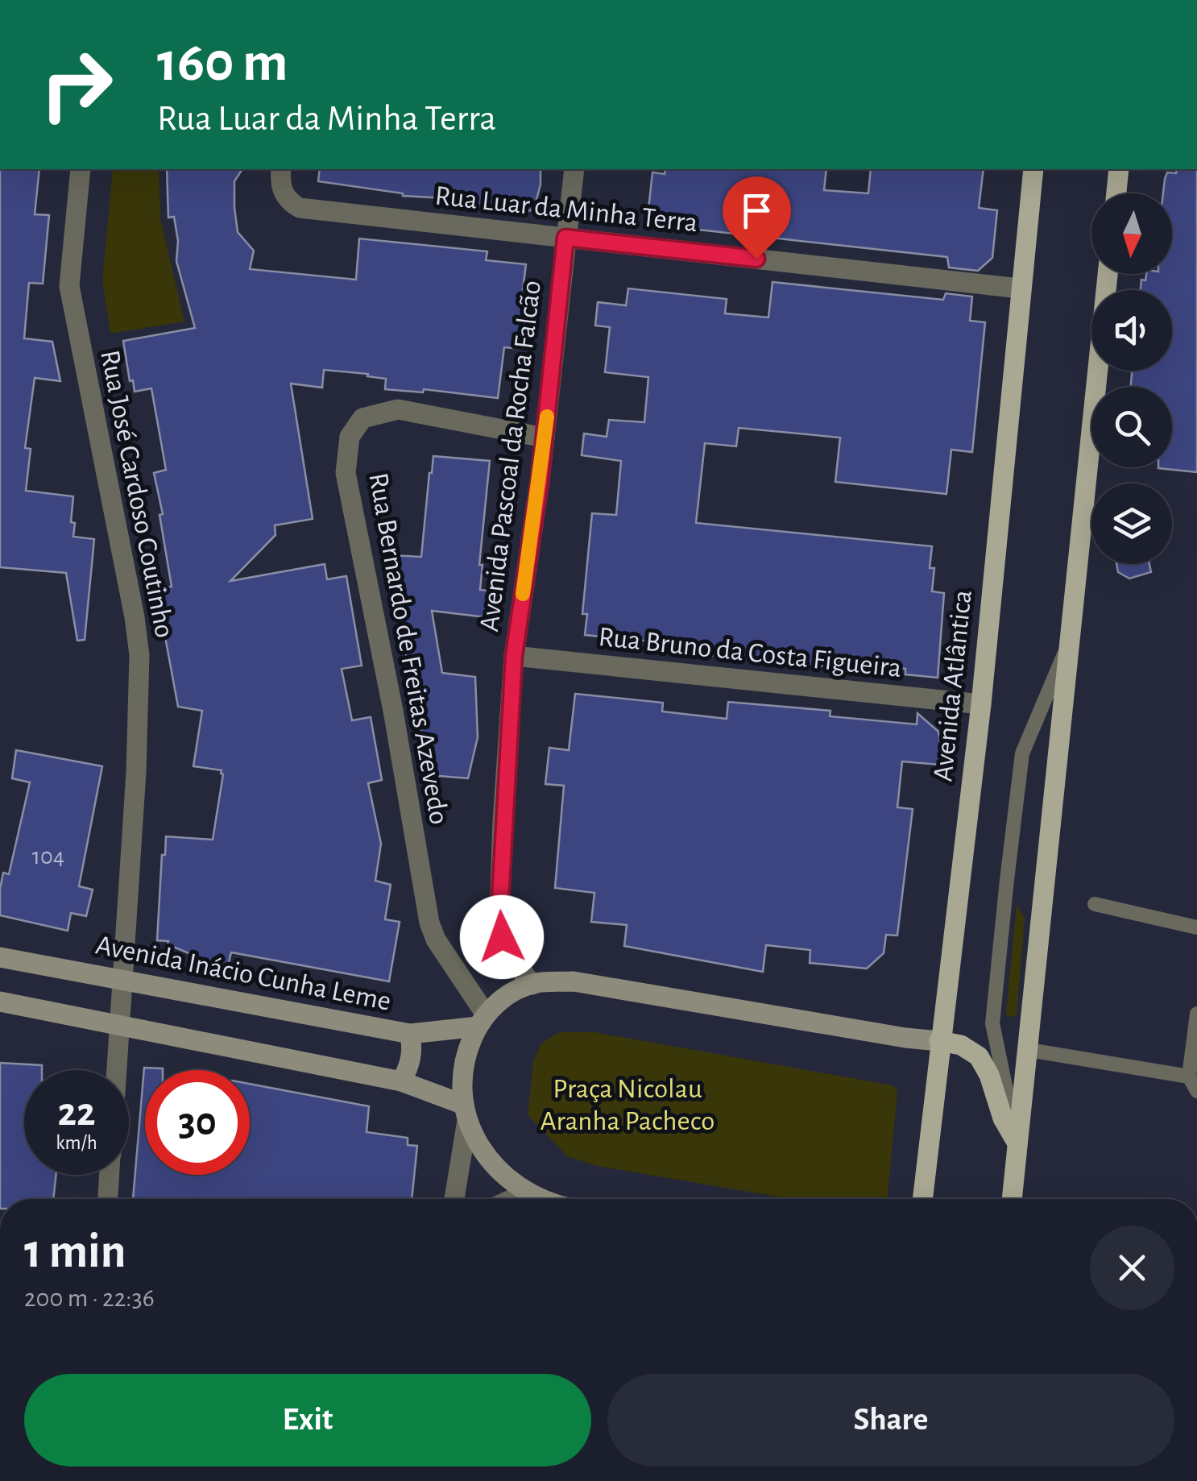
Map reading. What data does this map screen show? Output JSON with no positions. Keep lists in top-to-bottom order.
{
  "streets": {
    "main road": ["Avenida Atlântica"],
    "street": [
      "Rua Luar da Minha Terra",
      "Avenida Pascoal da Rocha Falcão",
      "Rua José Cardoso Coutinho",
      "Rua Bernardo de Freitas Azevedo",
      "Rua Bruno da Costa Figueira",
      "Avenida Inácio Cunha Leme"
    ]
  },
  "crossings": [
    ["Rua Luar da Minha Terra", "Avenida Pascoal da Rocha Falcão"],
    ["Rua Luar da Minha Terra", "Avenida Atlântica"],
    ["Avenida Pascoal da Rocha Falcão", "Rua Bernardo de Freitas Azevedo"],
    ["Avenida Pascoal da Rocha Falcão", "Rua Bruno da Costa Figueira"],
    ["Rua José Cardoso Coutinho", "Avenida Inácio Cunha Leme"],
    ["Rua Bernardo de Freitas Azevedo", "Avenida Inácio Cunha Leme"],
    ["Rua Bruno da Costa Figueira", "Avenida Atlântica"]
  ],
  "parks": ["Praça Nicolau Aranha Pacheco"],
  "house_numbers": ["104"],
  "north": "bottom",
  "page": {
    "turn": ["160 m", "Rua Luar da Minha Terra"],
    "speed": "22 km/h",
    "limit": "30",
    "heading": ["1 min", "200 m · 22:36"],
    "buttons": ["Exit", "Share"]
  }
}
